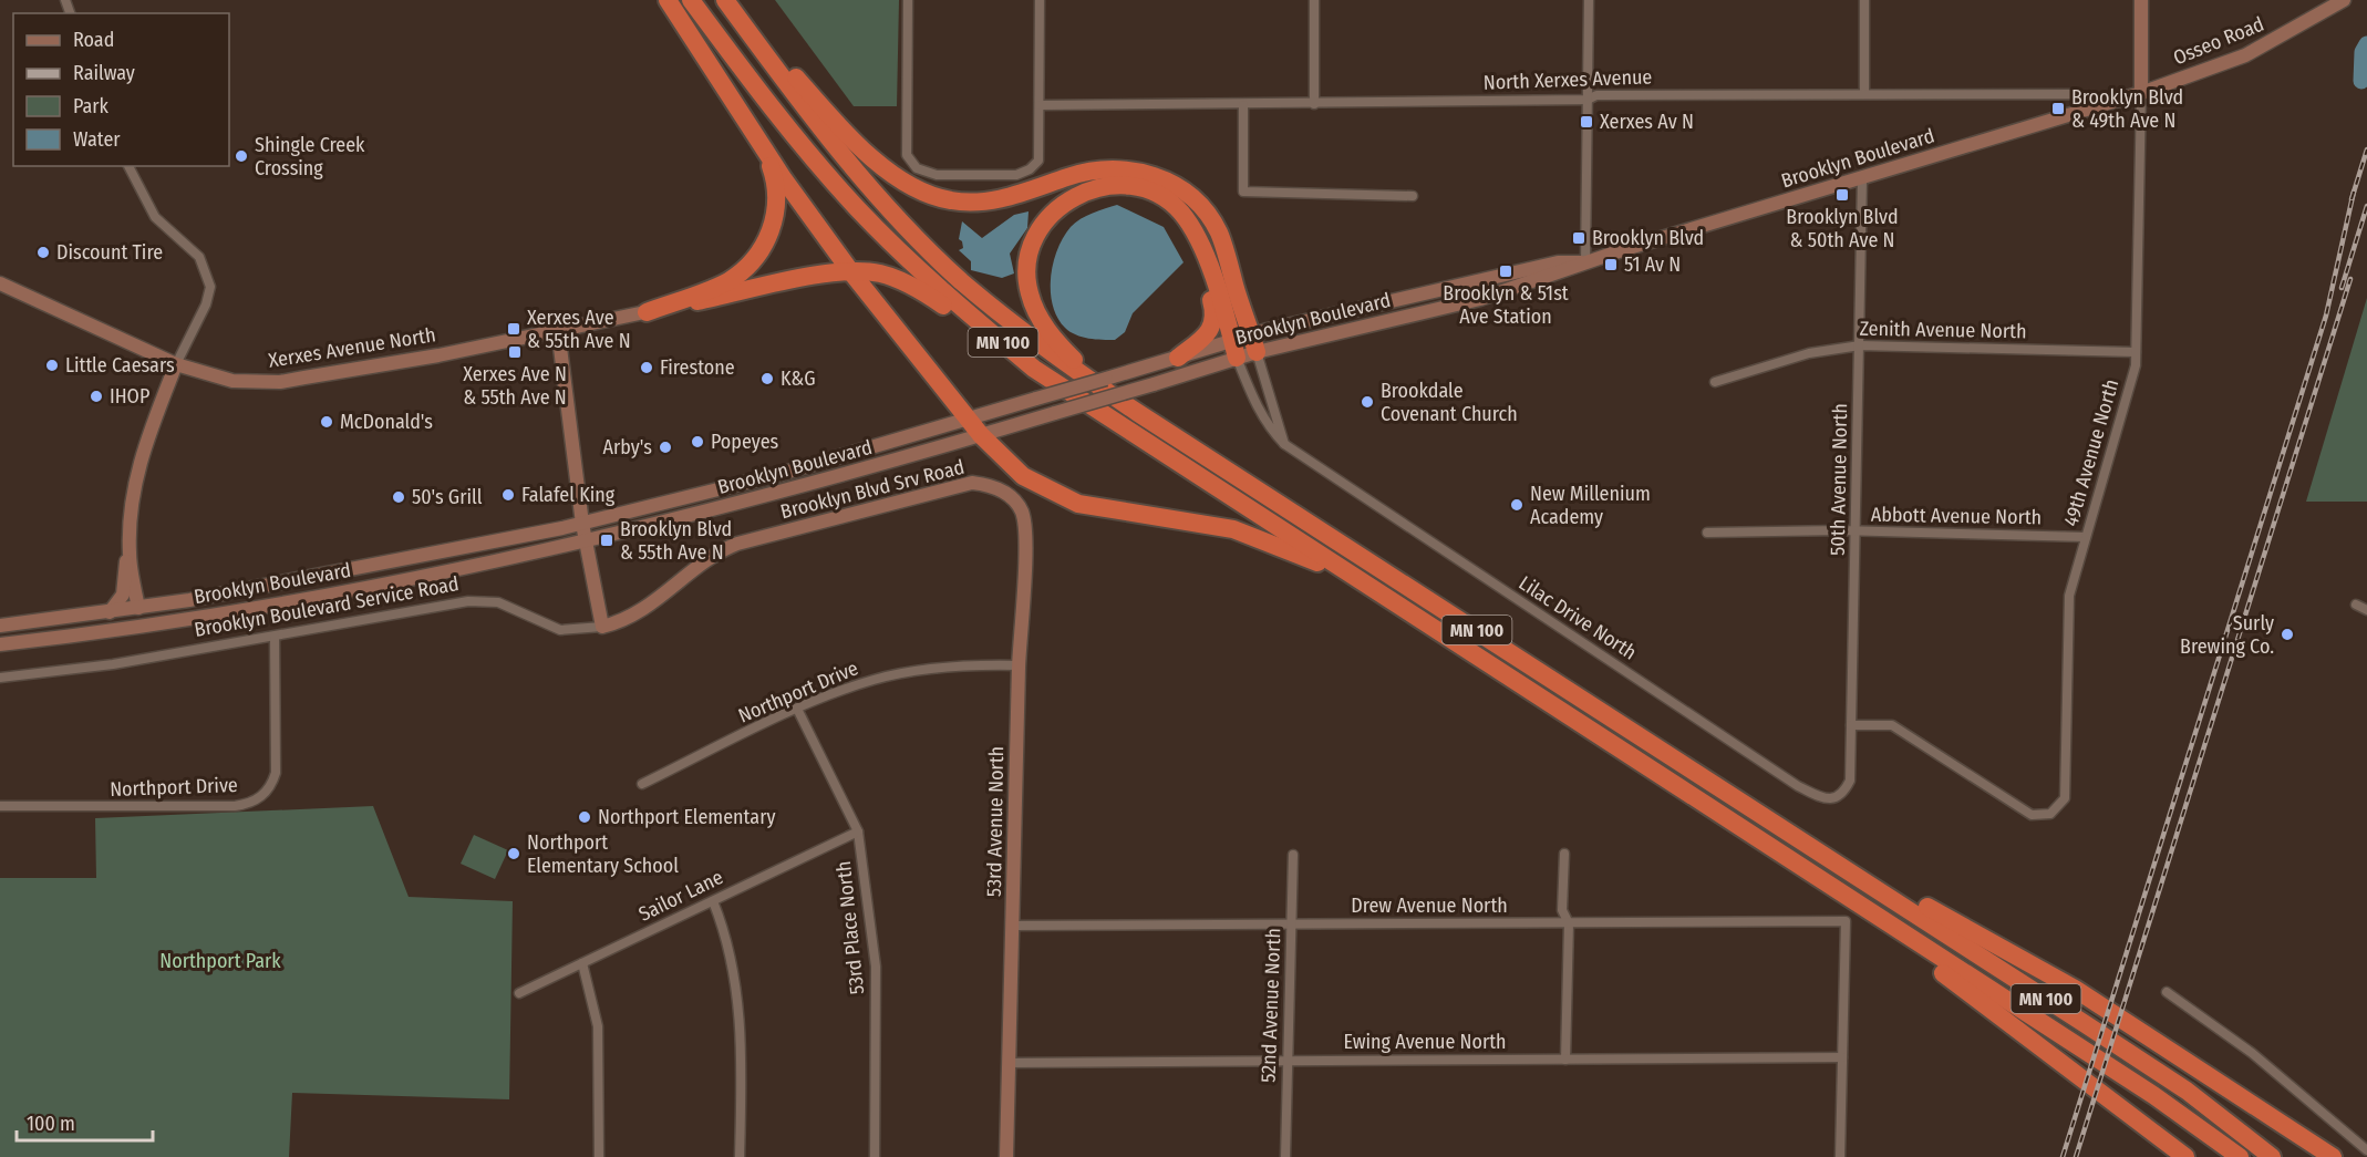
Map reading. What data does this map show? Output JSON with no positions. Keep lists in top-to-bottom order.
{
  "streets": {
    "highway": ["MN 100"],
    "main road": [
      "Osseo Road",
      "Brooklyn Boulevard",
      "Xerxes Avenue North",
      "Brooklyn Blvd Srv Road",
      "Brooklyn Boulevard Service Road",
      "53rd Avenue North"
    ],
    "street": [
      "North Xerxes Avenue",
      "Zenith Avenue North",
      "49th Avenue North",
      "50th Avenue North",
      "Abbott Avenue North",
      "Lilac Drive North",
      "Northport Drive",
      "Sailor Lane",
      "Drew Avenue North",
      "53rd Place North",
      "52nd Avenue North",
      "Ewing Avenue North"
    ]
  },
  "crossings": [
    ["Osseo Road", "Brooklyn Boulevard"],
    ["Osseo Road", "49th Avenue North"],
    ["North Xerxes Avenue", "Brooklyn Boulevard"],
    ["Brooklyn Boulevard", "49th Avenue North"],
    ["Brooklyn Boulevard", "50th Avenue North"],
    ["Brooklyn Boulevard", "Lilac Drive North"],
    ["Zenith Avenue North", "49th Avenue North"],
    ["Zenith Avenue North", "50th Avenue North"],
    ["49th Avenue North", "50th Avenue North"],
    ["49th Avenue North", "Abbott Avenue North"],
    ["50th Avenue North", "Abbott Avenue North"],
    ["50th Avenue North", "Lilac Drive North"],
    ["Brooklyn Blvd Srv Road", "Brooklyn Boulevard Service Road"],
    ["Brooklyn Blvd Srv Road", "53rd Avenue North"],
    ["Brooklyn Boulevard Service Road", "Northport Drive"],
    ["Northport Drive", "53rd Avenue North"],
    ["Northport Drive", "53rd Place North"],
    ["53rd Avenue North", "Drew Avenue North"],
    ["53rd Avenue North", "Ewing Avenue North"],
    ["Sailor Lane", "53rd Place North"],
    ["Drew Avenue North", "52nd Avenue North"],
    ["Drew Avenue North", "Ewing Avenue North"],
    ["52nd Avenue North", "Ewing Avenue North"]
  ],
  "parks": ["Northport Park"],
  "places": {
    "transit": [
      "Brooklyn Blvd & 49th Ave N",
      "Xerxes Av N",
      "Brooklyn Blvd & 50th Ave N",
      "Brooklyn Blvd",
      "51 Av N",
      "Brooklyn & 51st Ave Station",
      "Xerxes Ave & 55th Ave N",
      "Xerxes Ave N & 55th Ave N",
      "Brooklyn Blvd & 55th Ave N"
    ],
    "other": [
      "Shingle Creek Crossing",
      "Discount Tire",
      "Little Caesars",
      "Firestone",
      "K&G",
      "IHOP",
      "Brookdale Covenant Church",
      "McDonald's",
      "Popeyes",
      "Arby's",
      "Falafel King",
      "50's Grill",
      "New Millenium Academy",
      "Surly Brewing Co.",
      "Northport Elementary",
      "Northport Elementary School"
    ]
  },
  "legend": [
    "Road",
    "Railway",
    "Park",
    "Water"
  ],
  "scale_bar": "100 m"
}
